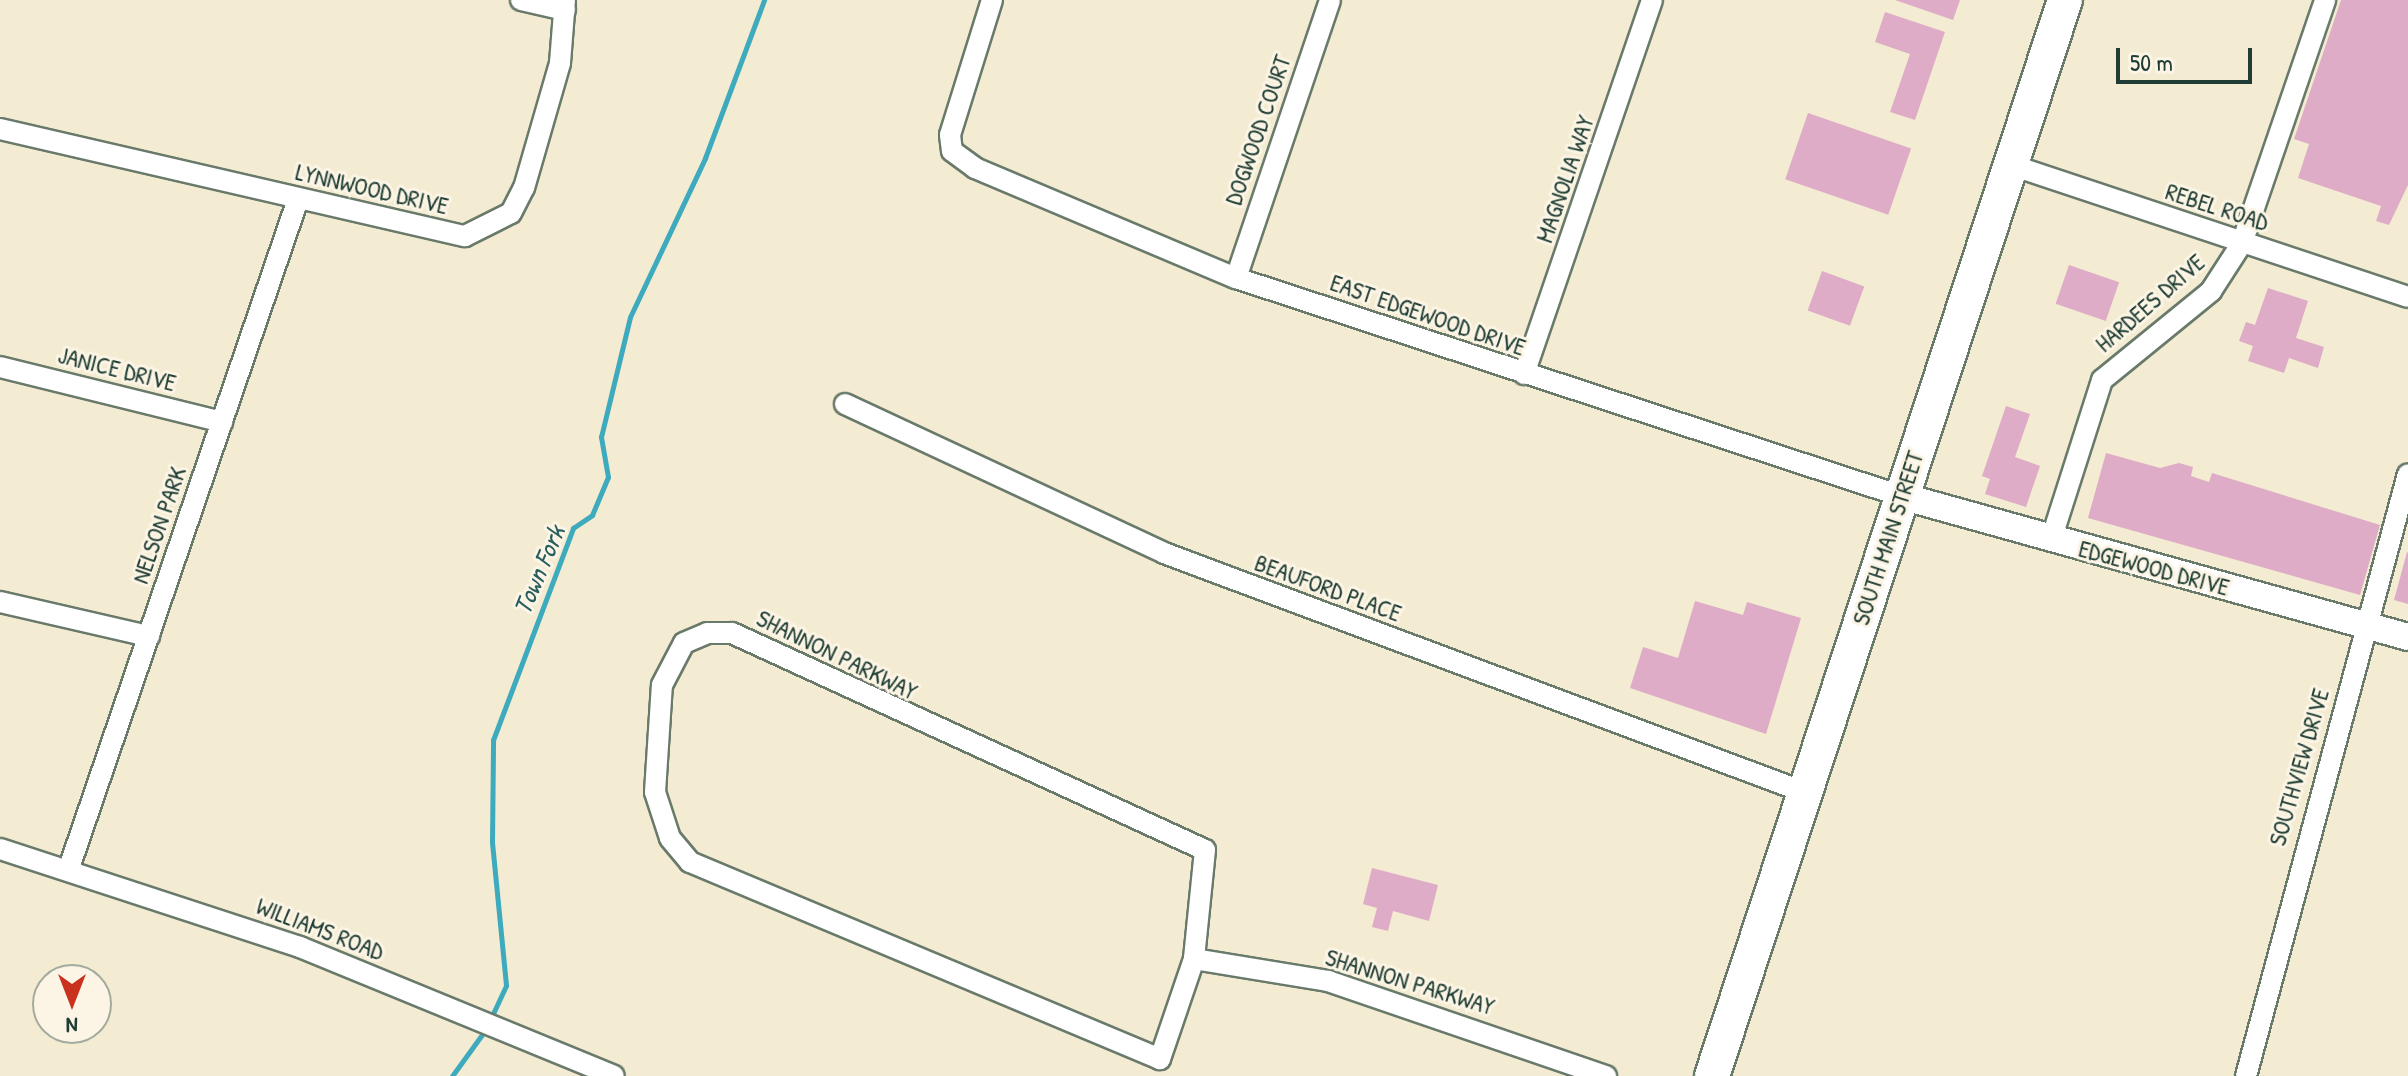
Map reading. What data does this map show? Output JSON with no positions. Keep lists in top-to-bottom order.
{
  "streets": {
    "main road": ["SOUTH MAIN STREET"],
    "street": [
      "DOGWOOD COURT",
      "MAGNOLIA WAY",
      "LYNNWOOD DRIVE",
      "REBEL ROAD",
      "HARDEES DRIVE",
      "EAST EDGEWOOD DRIVE",
      "JANICE DRIVE",
      "NELSON PARK",
      "EDGEWOOD DRIVE",
      "BEAUFORD PLACE",
      "SHANNON PARKWAY",
      "SOUTHVIEW DRIVE",
      "WILLIAMS ROAD"
    ]
  },
  "crossings": [
    ["DOGWOOD COURT", "EAST EDGEWOOD DRIVE"],
    ["MAGNOLIA WAY", "EAST EDGEWOOD DRIVE"],
    ["LYNNWOOD DRIVE", "NELSON PARK"],
    ["REBEL ROAD", "HARDEES DRIVE"],
    ["REBEL ROAD", "SOUTH MAIN STREET"],
    ["HARDEES DRIVE", "EDGEWOOD DRIVE"],
    ["EAST EDGEWOOD DRIVE", "SOUTH MAIN STREET"],
    ["EAST EDGEWOOD DRIVE", "EDGEWOOD DRIVE"],
    ["JANICE DRIVE", "NELSON PARK"],
    ["NELSON PARK", "WILLIAMS ROAD"],
    ["SOUTH MAIN STREET", "EDGEWOOD DRIVE"],
    ["SOUTH MAIN STREET", "BEAUFORD PLACE"],
    ["EDGEWOOD DRIVE", "SOUTHVIEW DRIVE"]
  ],
  "water": ["Town Fork"],
  "scale_bar": "50 m",
  "north": "bottom"
}
